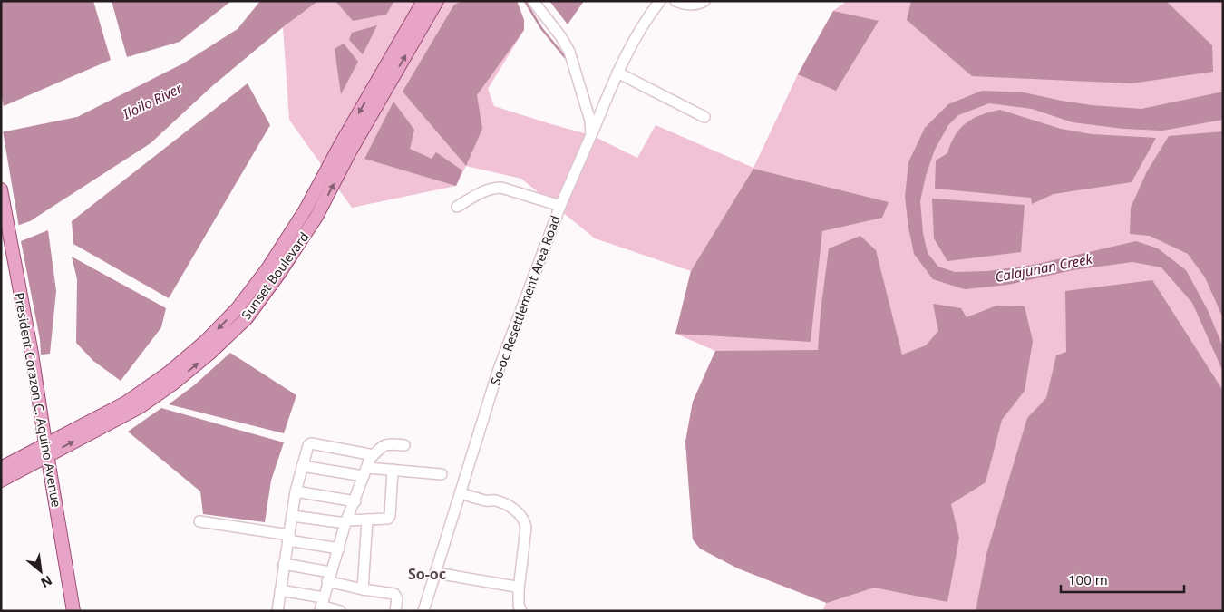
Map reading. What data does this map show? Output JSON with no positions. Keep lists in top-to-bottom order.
{
  "streets": {
    "main road": ["Sunset Boulevard", "President Corazon C. Aquino Avenue"],
    "street": ["So-oc Resettlement Area Road"]
  },
  "crossings": [
    ["Sunset Boulevard", "President Corazon C. Aquino Avenue"]
  ],
  "districts": ["So-oc"],
  "water": ["Iloilo River", "Calajunan Creek"],
  "scale_bar": "100 m",
  "north": "bottom right"
}
